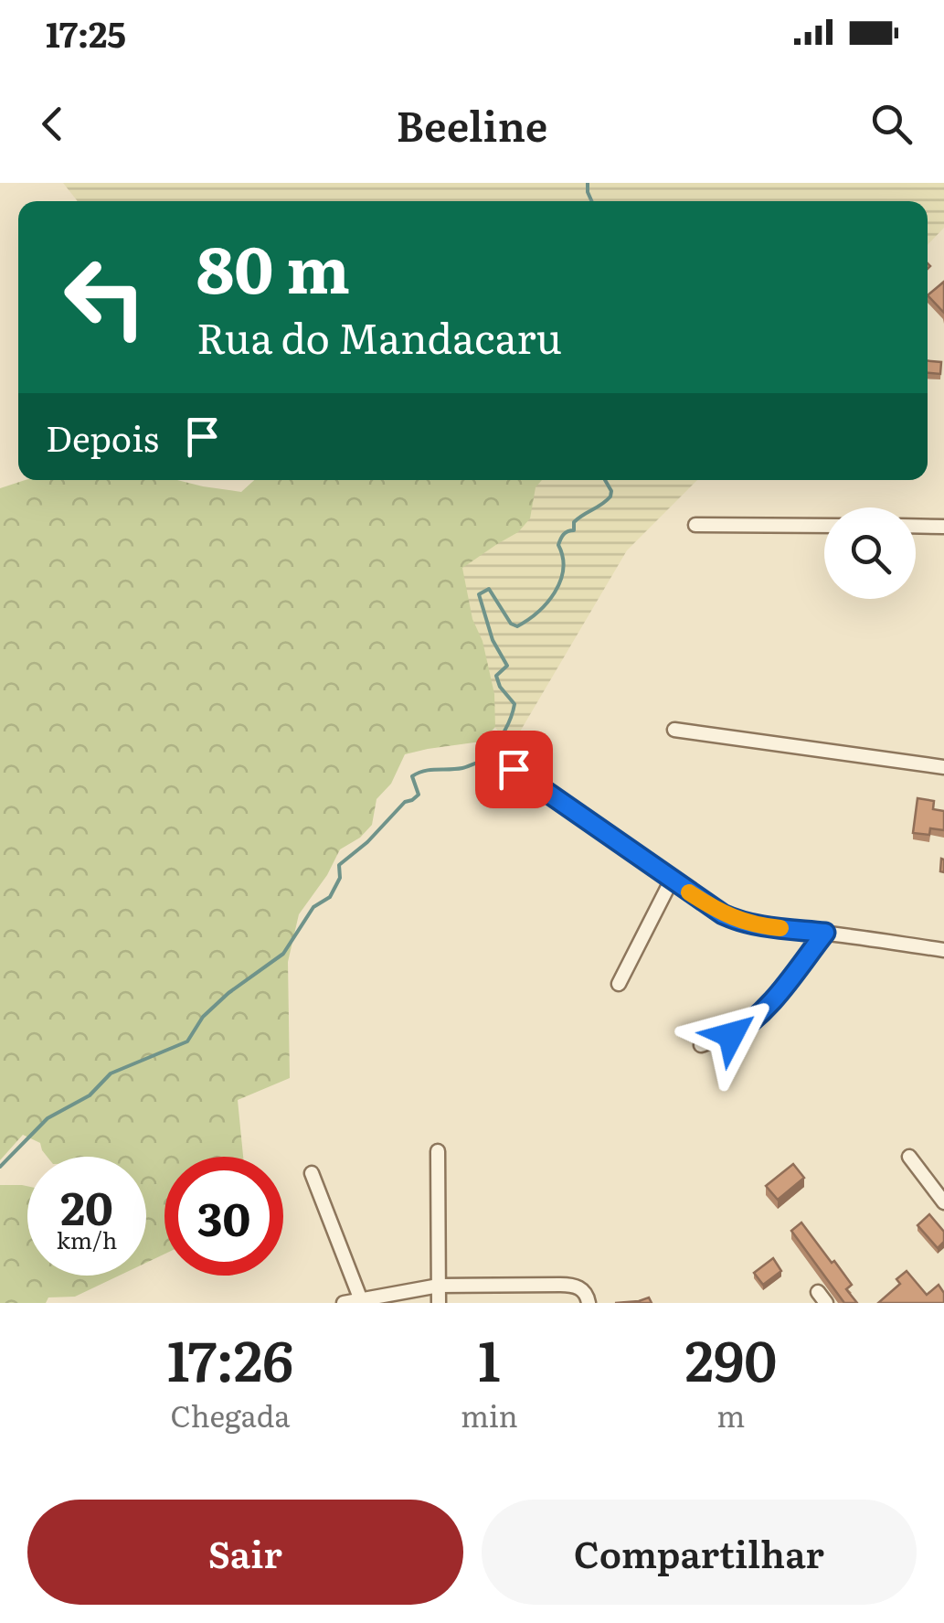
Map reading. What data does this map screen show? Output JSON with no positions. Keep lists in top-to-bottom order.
{
  "page": {
    "status": "17:25",
    "header": "Beeline",
    "turn": ["80 m", "Rua do Mandacaru"],
    "then": "Depois",
    "speed": "20 km/h",
    "limit": "30",
    "eta": [
      "17:26",
      "Chegada",
      "1",
      "min",
      "290",
      "m"
    ],
    "buttons": ["Sair", "Compartilhar"]
  }
}
